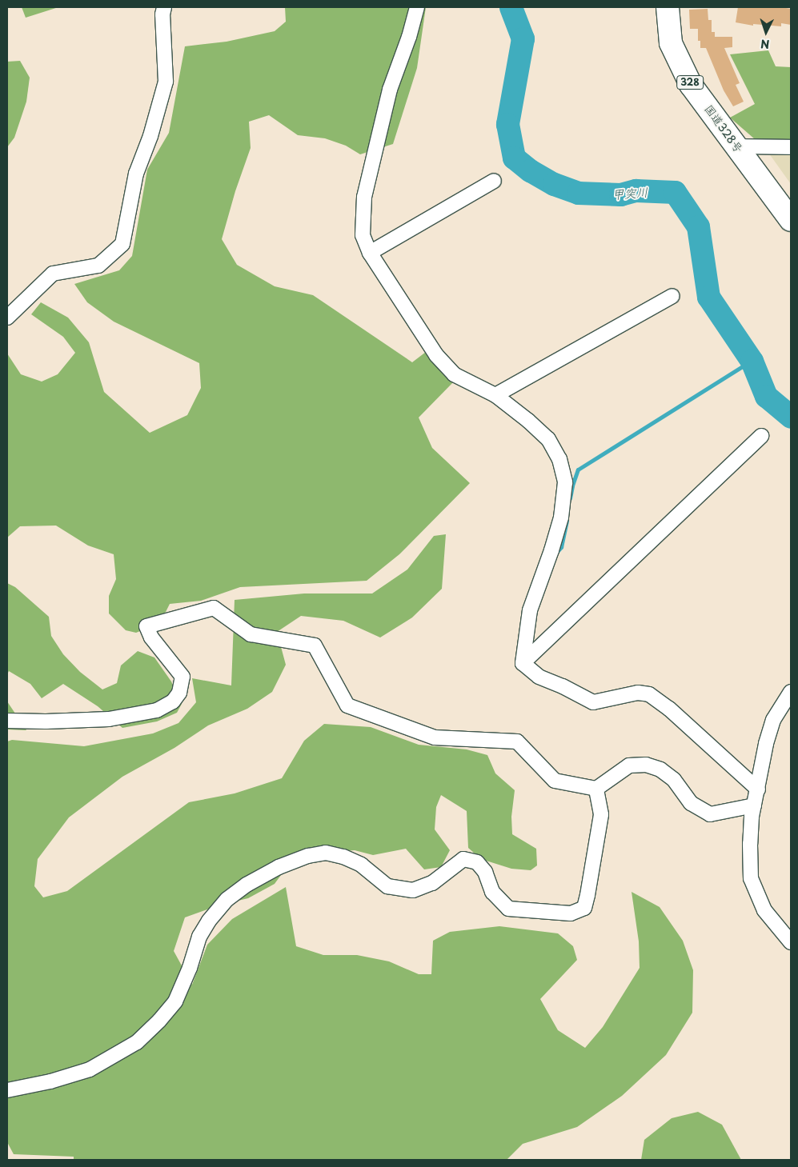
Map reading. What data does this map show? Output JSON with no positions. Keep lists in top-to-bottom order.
{
  "streets": {
    "highway": ["328", "国道328号"]
  },
  "water": ["甲突川"],
  "north": "bottom"
}
